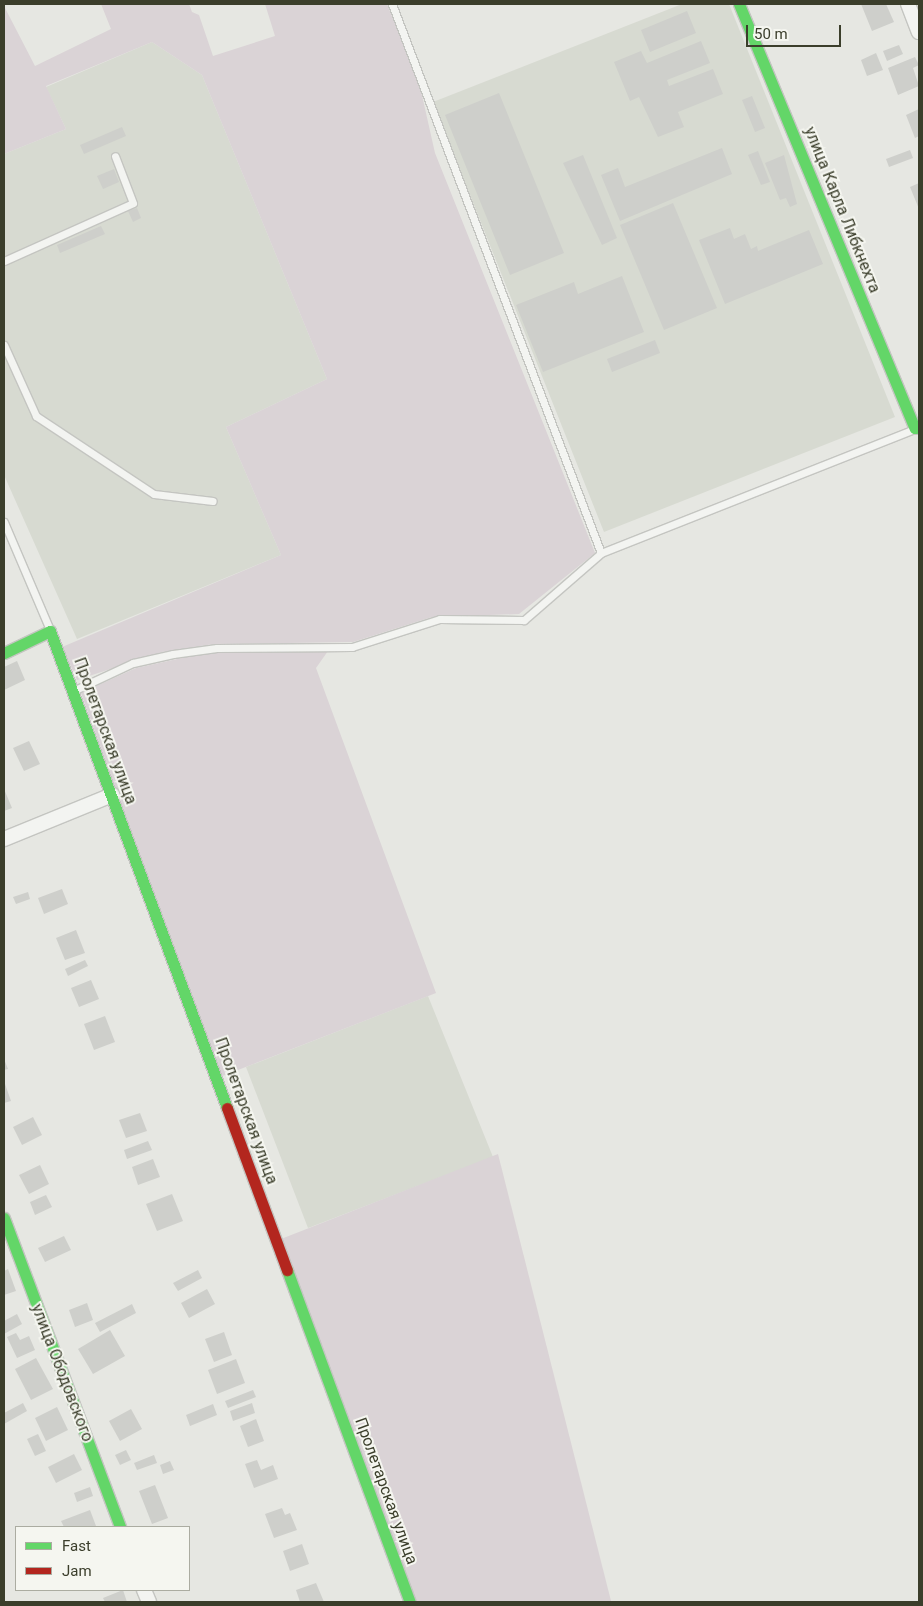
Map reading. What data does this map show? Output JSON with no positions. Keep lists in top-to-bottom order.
{
  "streets": {
    "street": ["улица Карла Либкнехта", "Пролетарская улица", "улица Ободовского"]
  },
  "legend": ["Fast", "Jam"],
  "scale_bar": "50 m"
}
